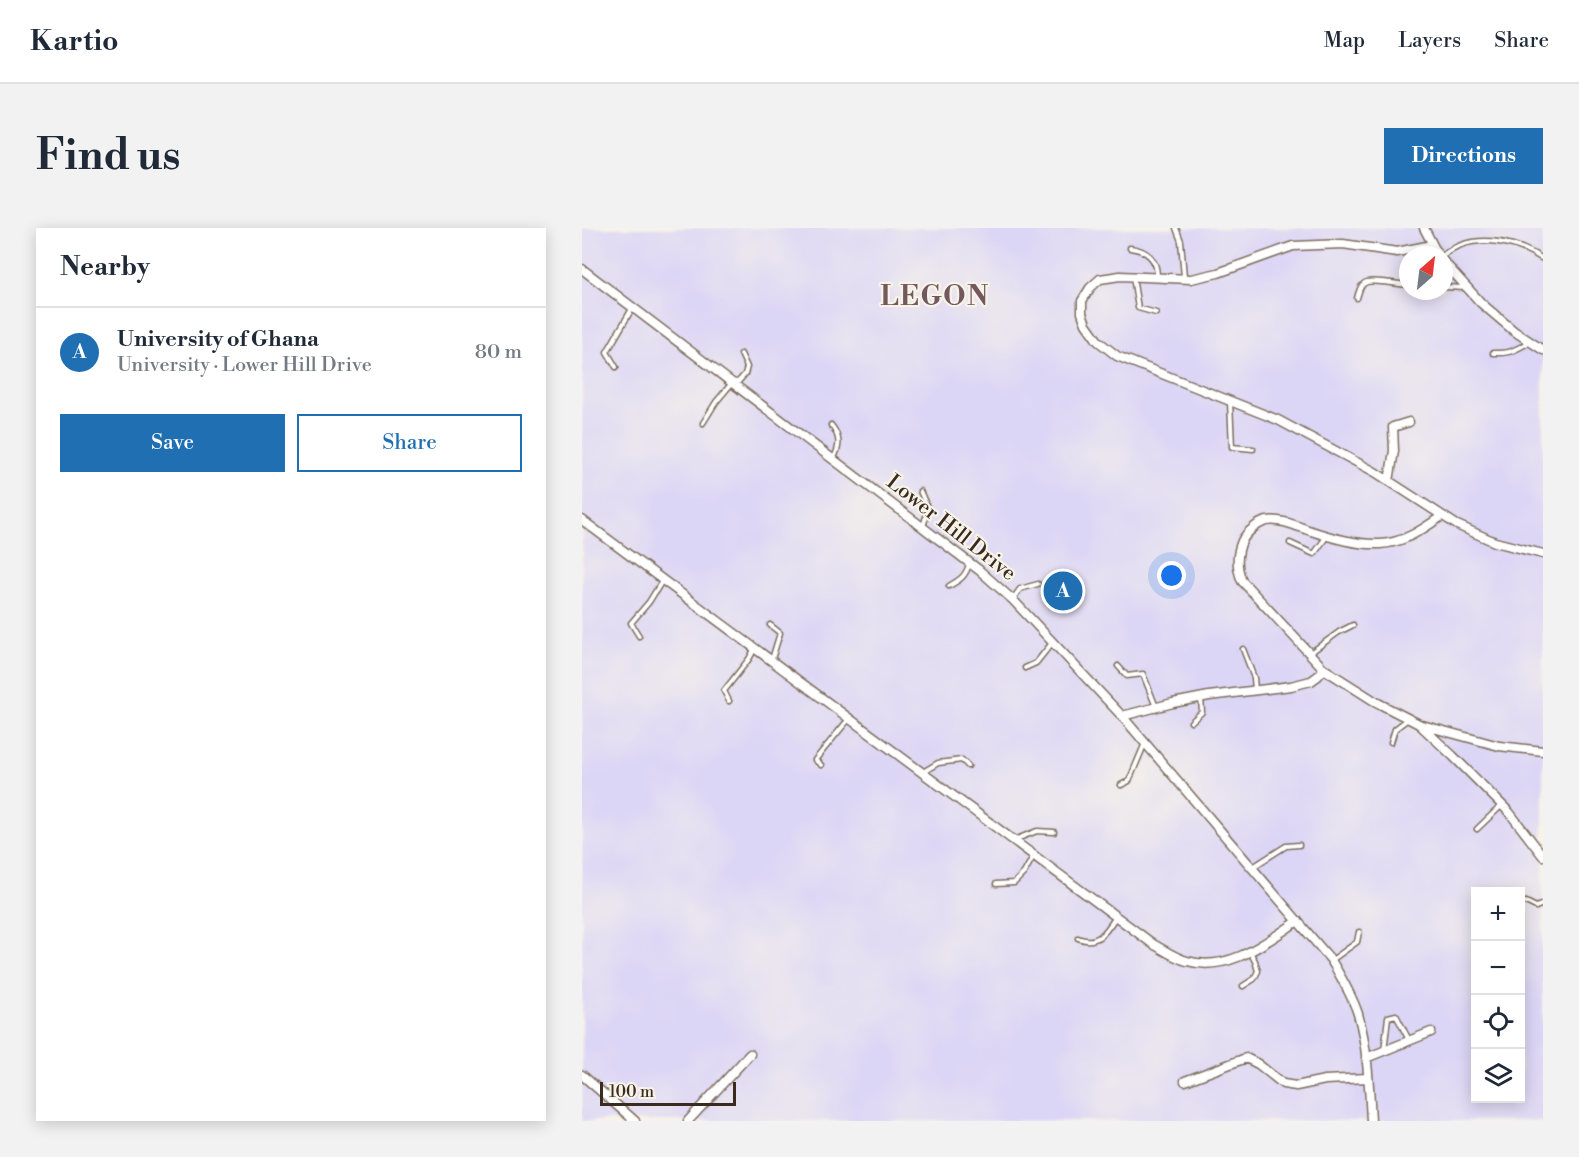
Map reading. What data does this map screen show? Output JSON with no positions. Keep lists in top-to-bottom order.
{
  "streets": {
    "street": ["Lower Hill Drive"]
  },
  "districts": ["LEGON"],
  "scale_bar": "100 m",
  "north": "top right",
  "page": {
    "header": "Kartio",
    "nav": ["Map", "Layers", "Share"],
    "buttons": [
      "Directions",
      ["Save", "Share"]
    ],
    "title": "Find us",
    "heading": "Nearby",
    "list": [
      {
        "mark": "A",
        "name": "University of Ghana",
        "note": "University · Lower Hill Drive",
        "value": "80 m"
      }
    ],
    "pins": "A",
    "map_buttons": ["+", "−"],
    "scale": "100 m"
  }
}
